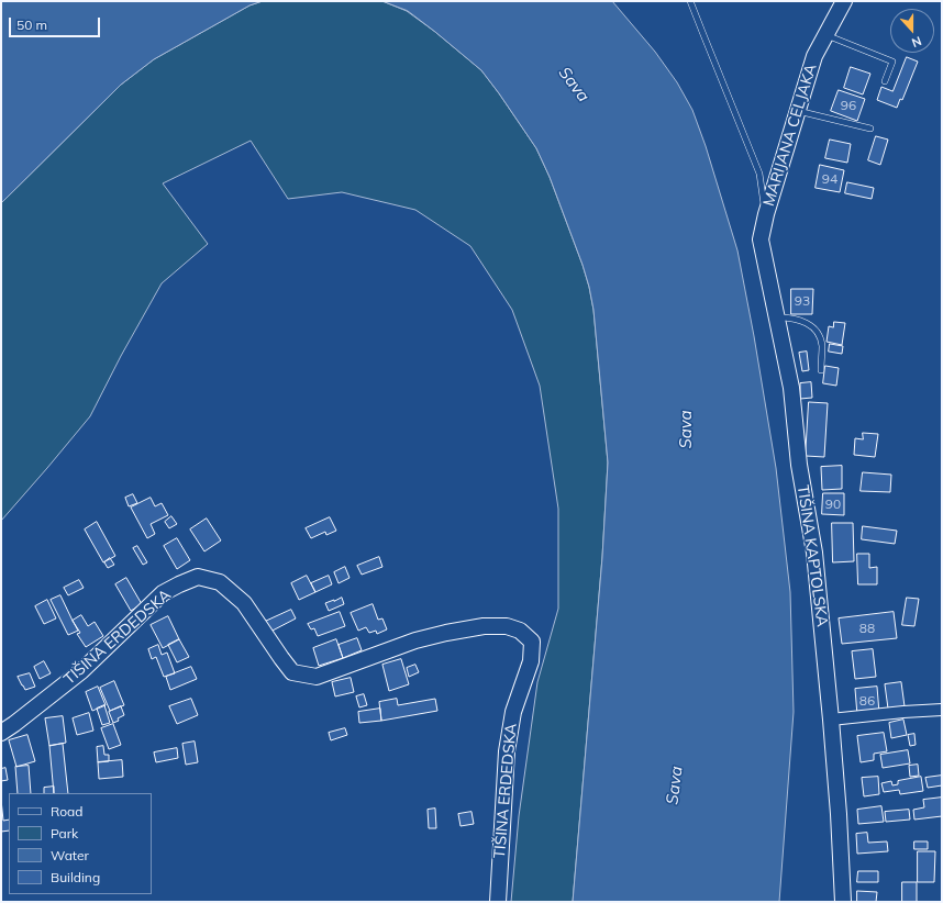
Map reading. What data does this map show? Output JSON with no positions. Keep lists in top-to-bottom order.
{
  "streets": {
    "main road": ["MARIJANA CELJAKA", "TIŠINA KAPTOLSKA", "TIŠINA ERDEDSKA"]
  },
  "crossings": [
    ["MARIJANA CELJAKA", "TIŠINA KAPTOLSKA"]
  ],
  "water": ["Sava"],
  "house_numbers": [
    "96",
    "94",
    "93",
    "90",
    "88",
    "86"
  ],
  "legend": [
    "Road",
    "Park",
    "Water",
    "Building"
  ],
  "scale_bar": "50 m",
  "north": "bottom"
}
